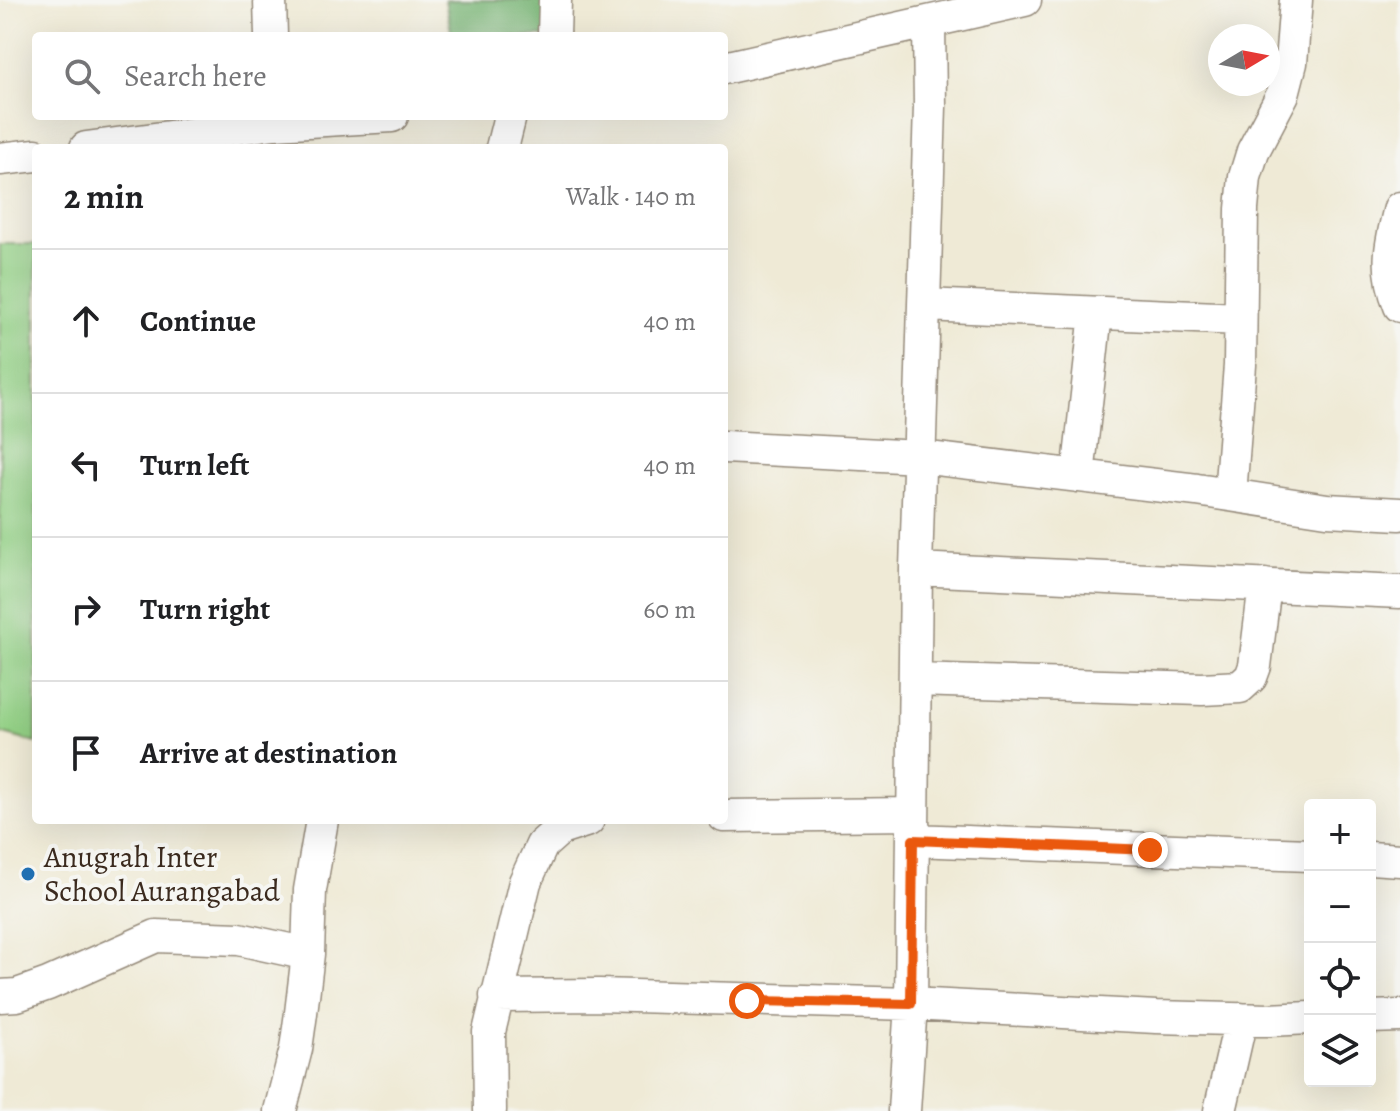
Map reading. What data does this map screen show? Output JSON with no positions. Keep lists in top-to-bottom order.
{
  "places": ["Anugrah Inter School Aurangabad"],
  "north": "right",
  "page": {
    "search": "Search here",
    "heading": ["2 min", "Walk · 140 m"],
    "list": [
      ["Continue", "40 m"],
      ["Turn left", "40 m"],
      ["Turn right", "60 m"],
      "Arrive at destination"
    ],
    "map_buttons": ["+", "−"]
  }
}
